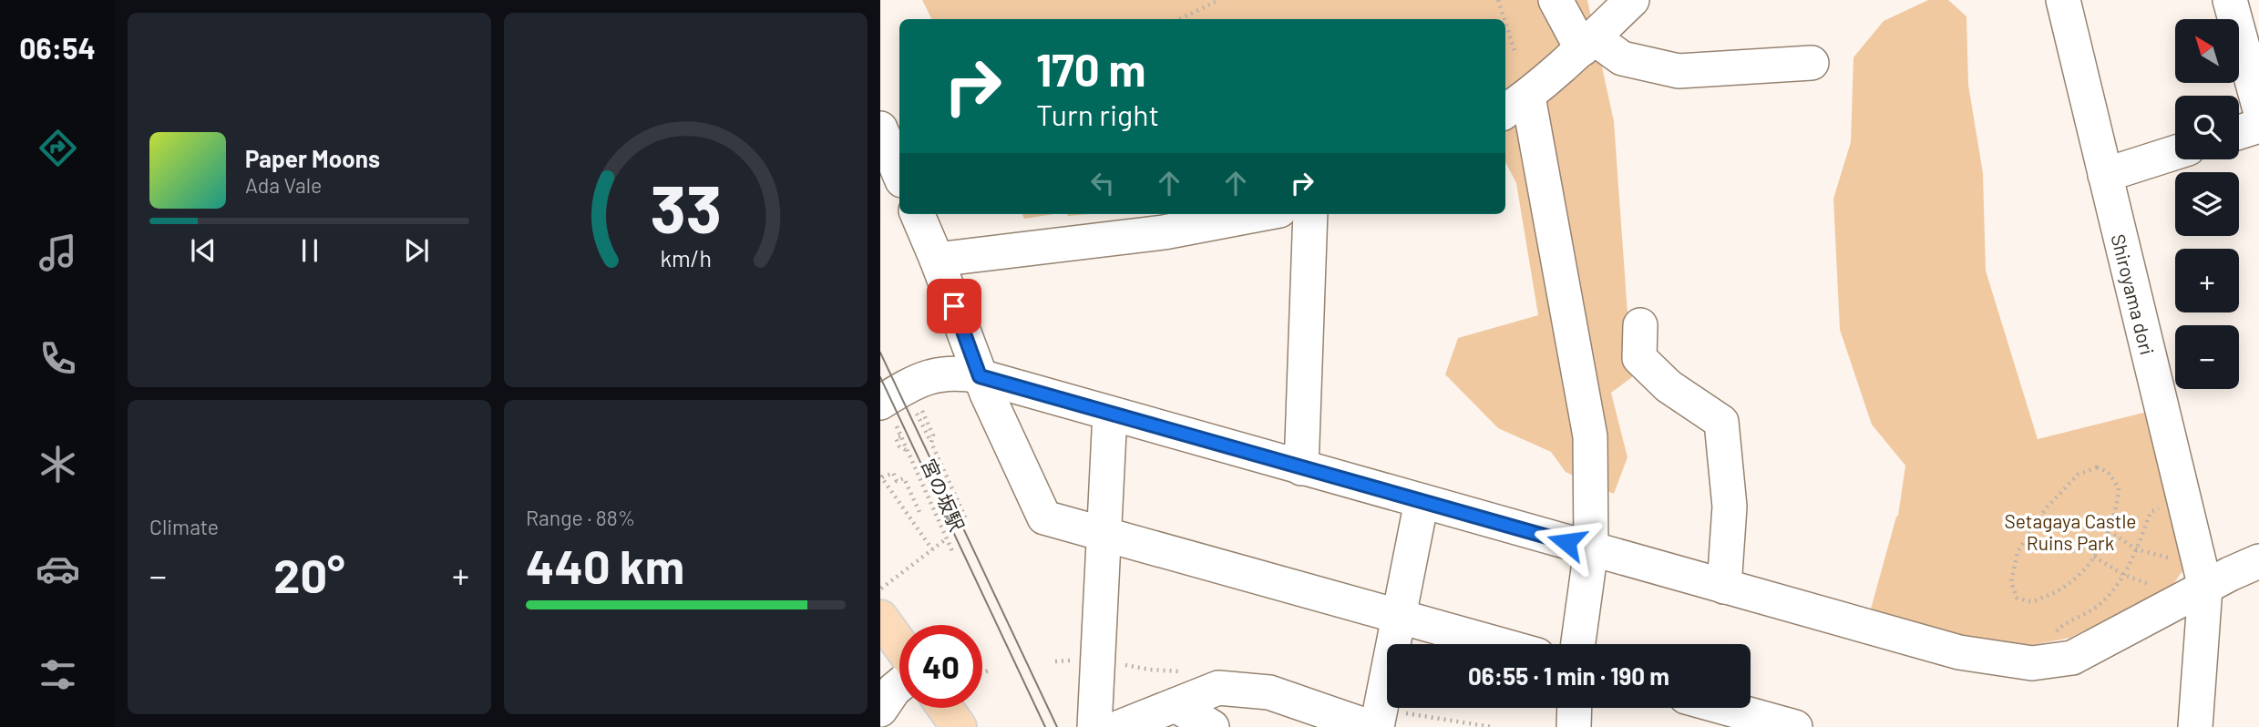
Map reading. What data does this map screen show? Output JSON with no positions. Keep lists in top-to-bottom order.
{
  "streets": {
    "street": ["Shiroyama dori"],
    "path": ["宮の坂駅"]
  },
  "parks": ["Setagaya Castle Ruins Park"],
  "north": "top left",
  "page": {
    "tabs": "06:54",
    "map_buttons": ["+", "−"],
    "turn": ["170 m", "Turn right"],
    "song": ["Paper Moons", "Ada Vale"],
    "tile": [
      "Climate",
      ["Range · 88%", "440 km"]
    ],
    "heat": ["−", "20°", "+"],
    "limit": "40",
    "trip": "06:55 · 1 min · 190 m",
    "gauge": ["33", "km/h"]
  }
}
